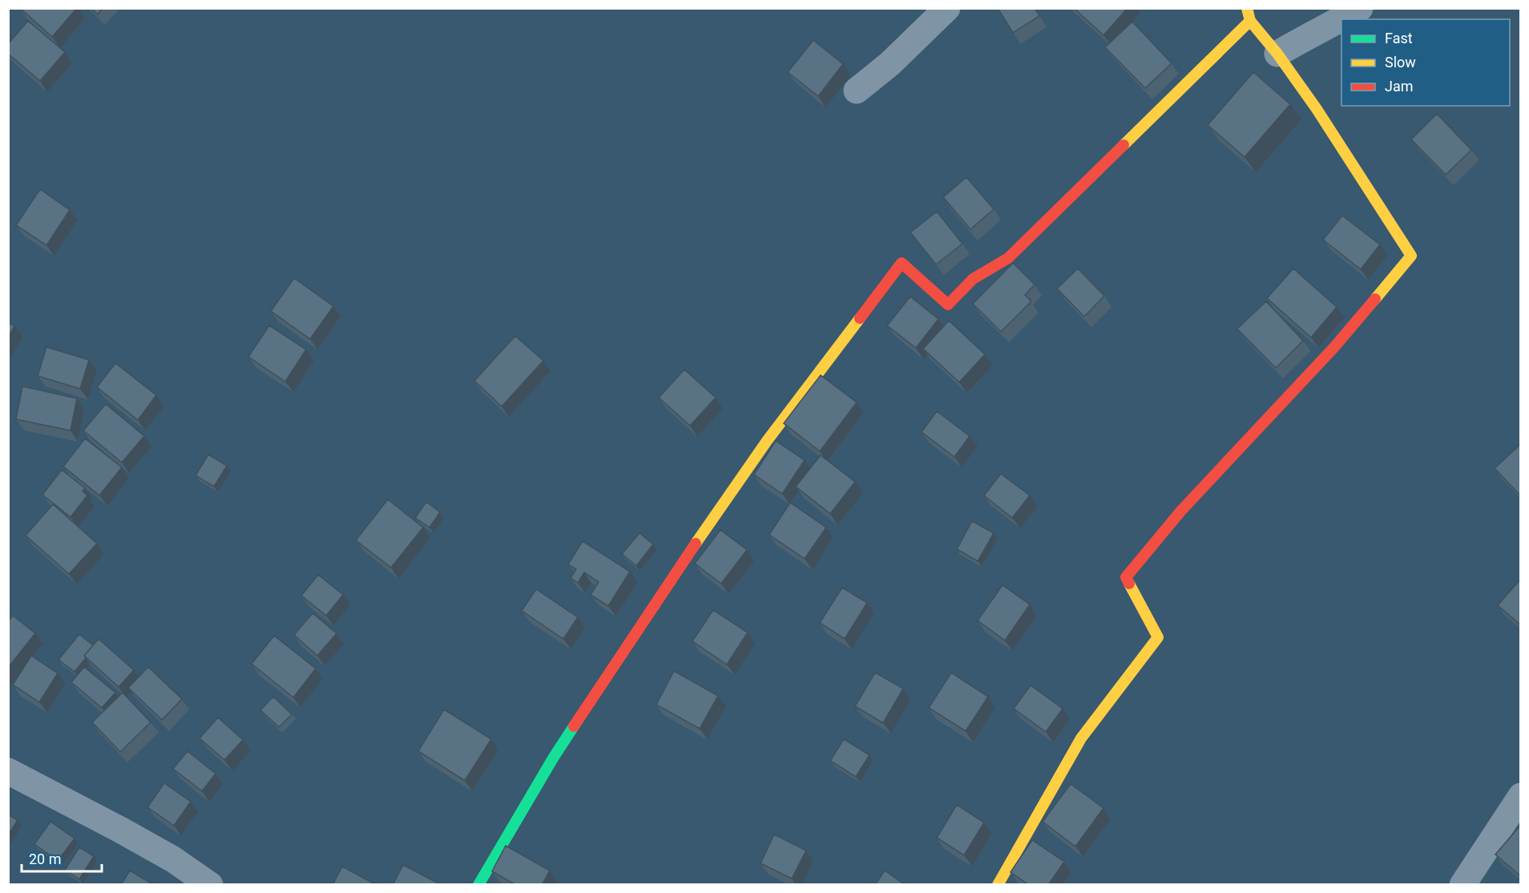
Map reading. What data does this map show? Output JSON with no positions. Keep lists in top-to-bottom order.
{
  "legend": ["Fast", "Slow", "Jam"],
  "scale_bar": "20 m"
}
